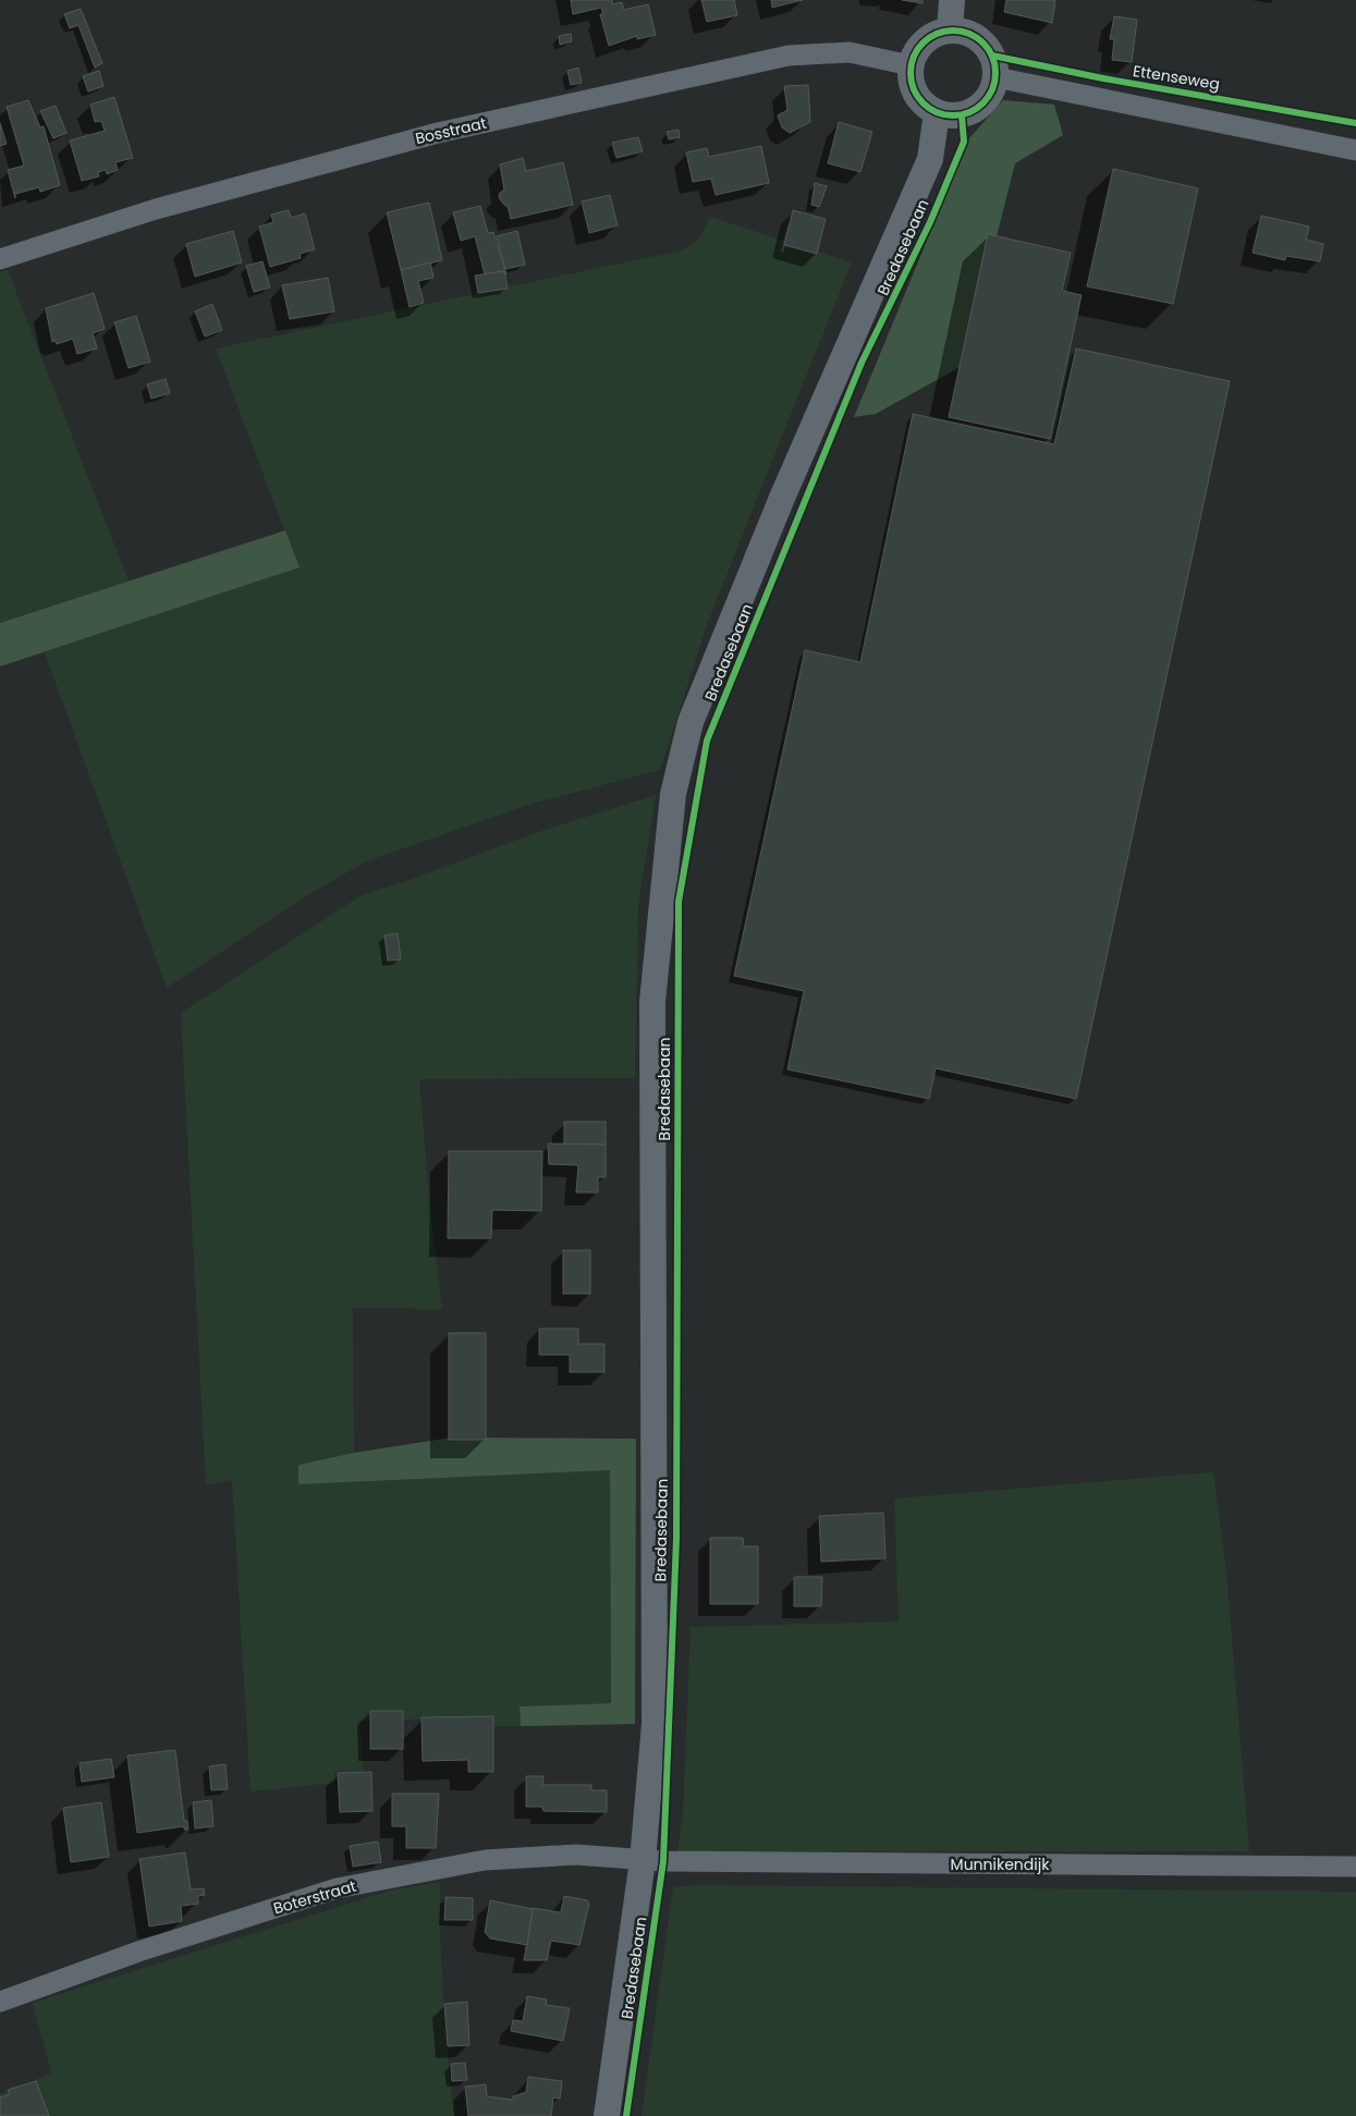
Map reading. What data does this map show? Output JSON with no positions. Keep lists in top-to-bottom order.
{
  "streets": {
    "street": [
      "Bosstraat",
      "Bredasebaan",
      "Munnikendijk",
      "Boterstraat"
    ],
    "cycle path": ["Ettenseweg"]
  },
  "crossings": [
    ["Bosstraat", "Bredasebaan"],
    ["Bredasebaan", "Munnikendijk"],
    ["Bredasebaan", "Boterstraat"],
    ["Munnikendijk", "Boterstraat"]
  ]
}
